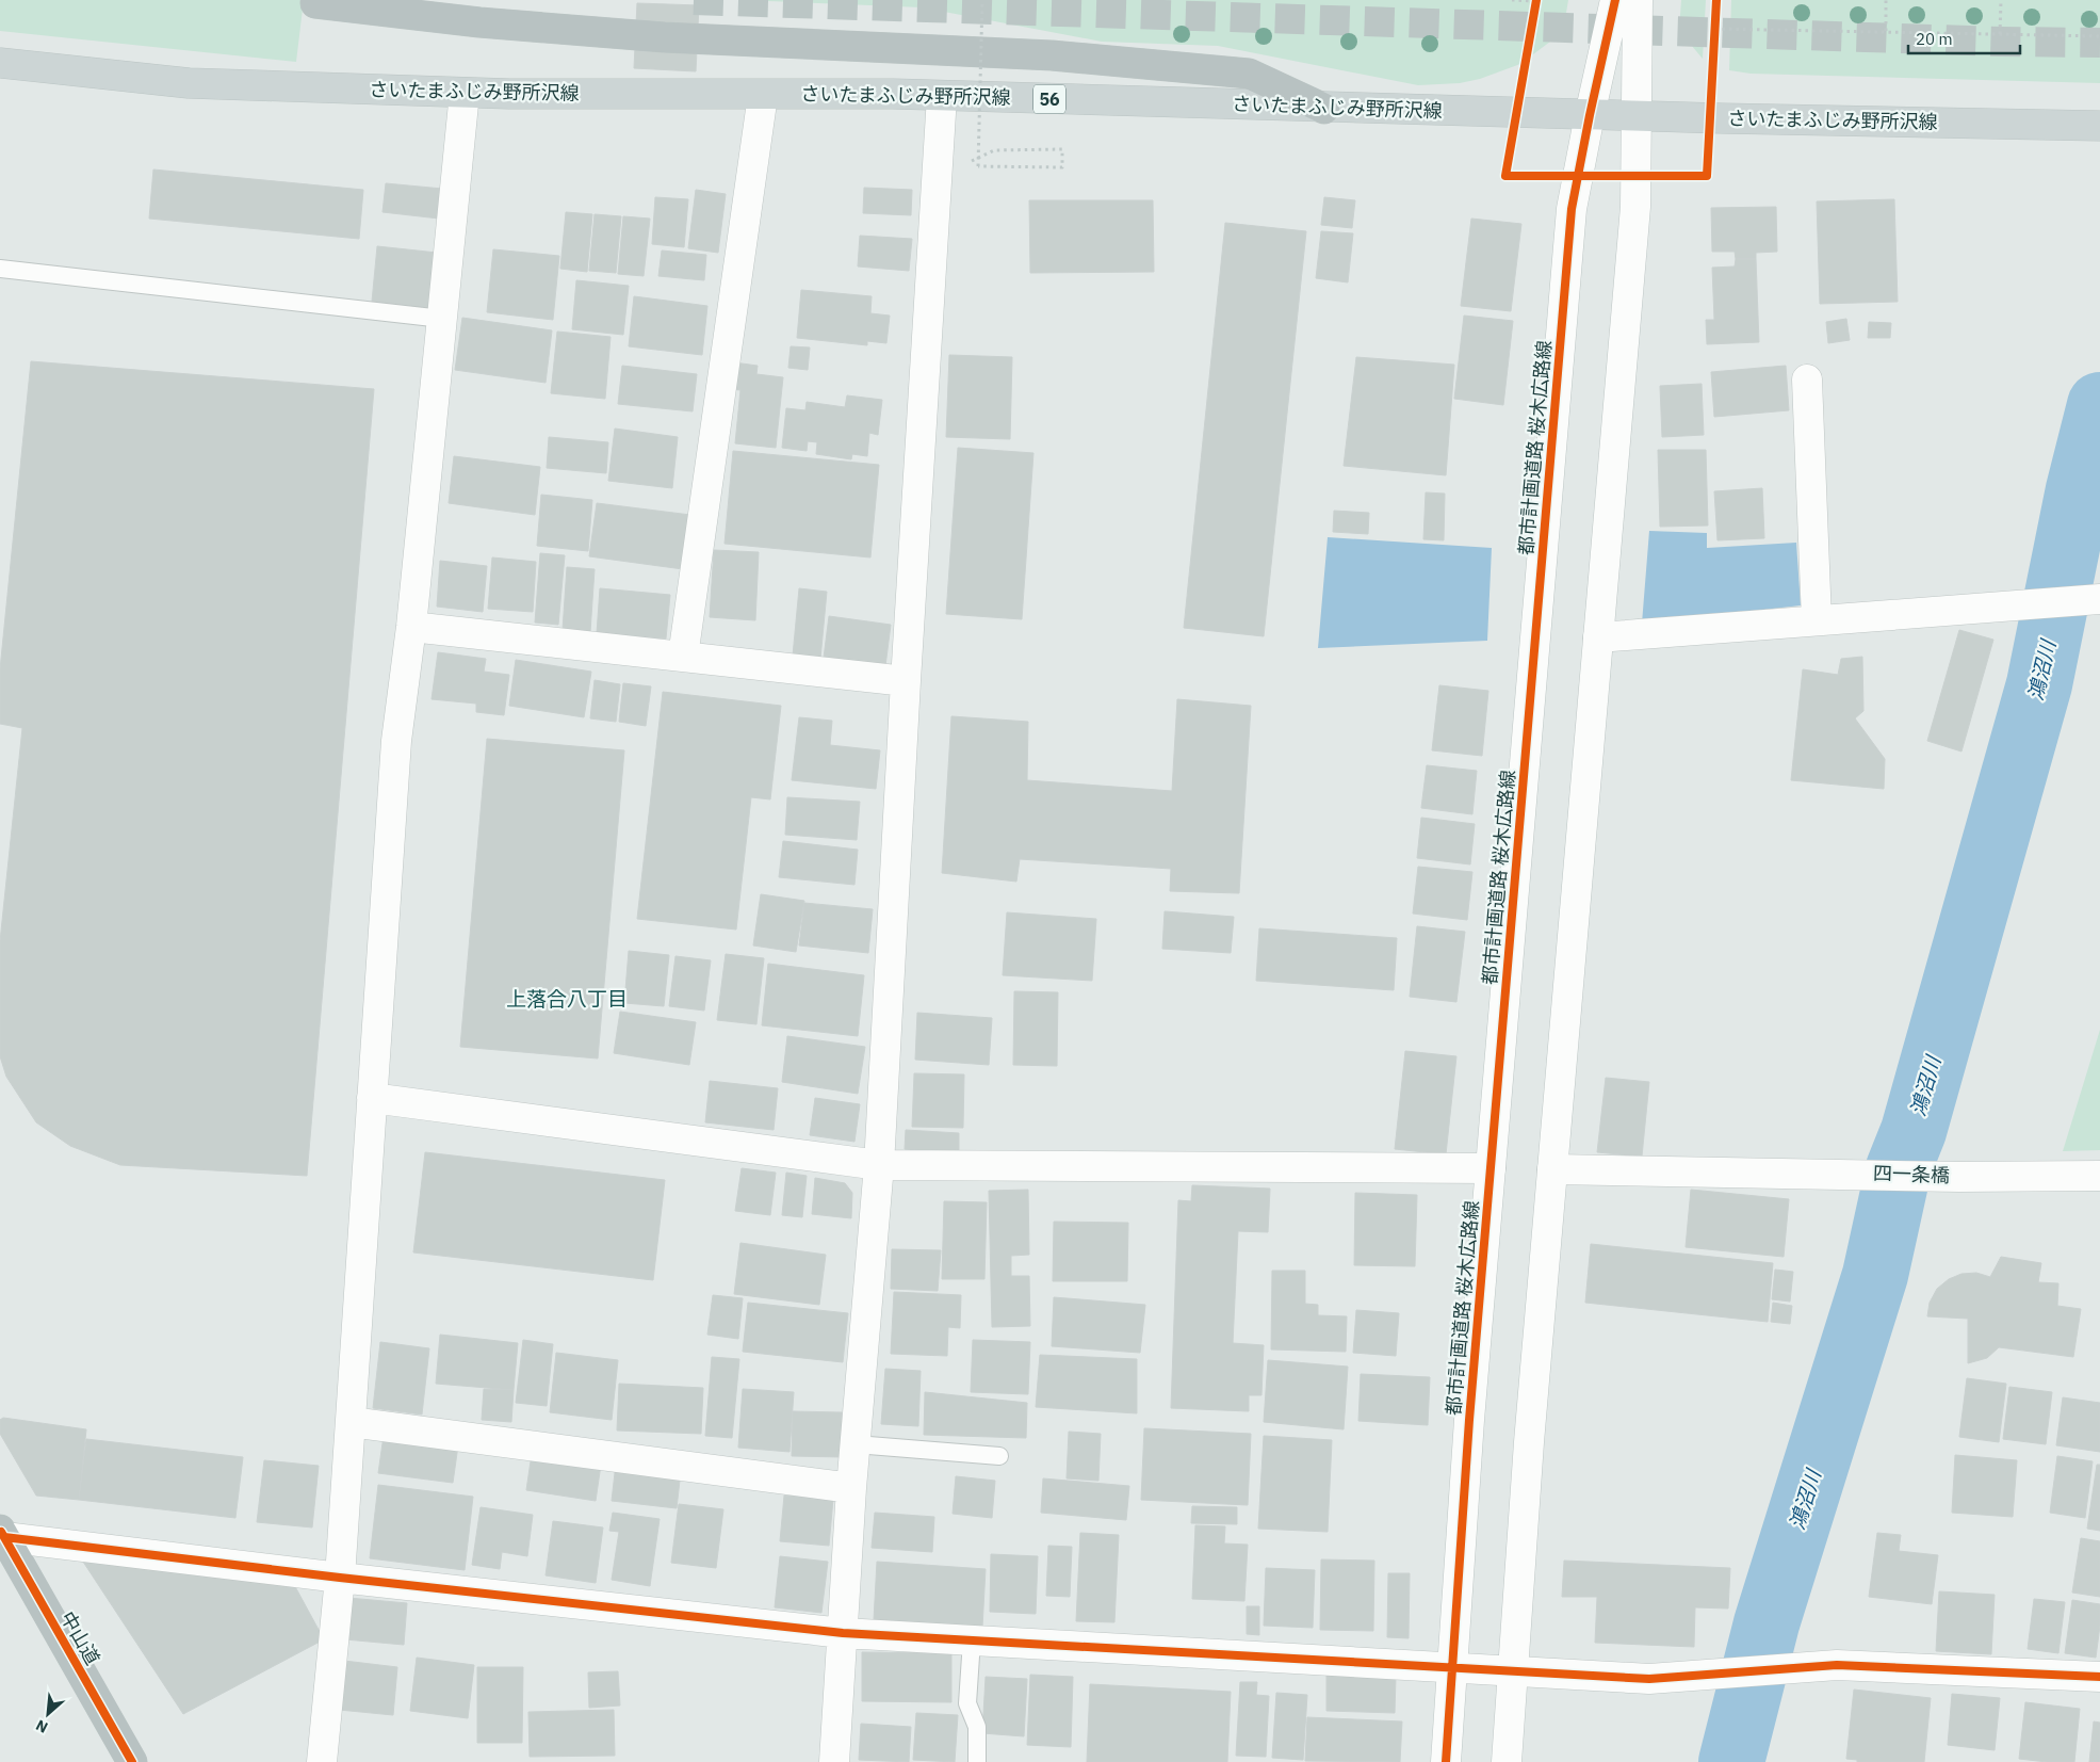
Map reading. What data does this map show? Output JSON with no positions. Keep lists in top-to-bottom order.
{
  "streets": {
    "highway": ["中山道"],
    "main road": ["さいたまふじみ野所沢線", "56"],
    "street": ["都市計画道路 桜木広路線", "四一条橋"]
  },
  "crossings": [
    ["さいたまふじみ野所沢線", "都市計画道路 桜木広路線"]
  ],
  "districts": ["上落合八丁目"],
  "water": ["鴻沼川"],
  "scale_bar": "20 m",
  "north": "bottom left"
}
